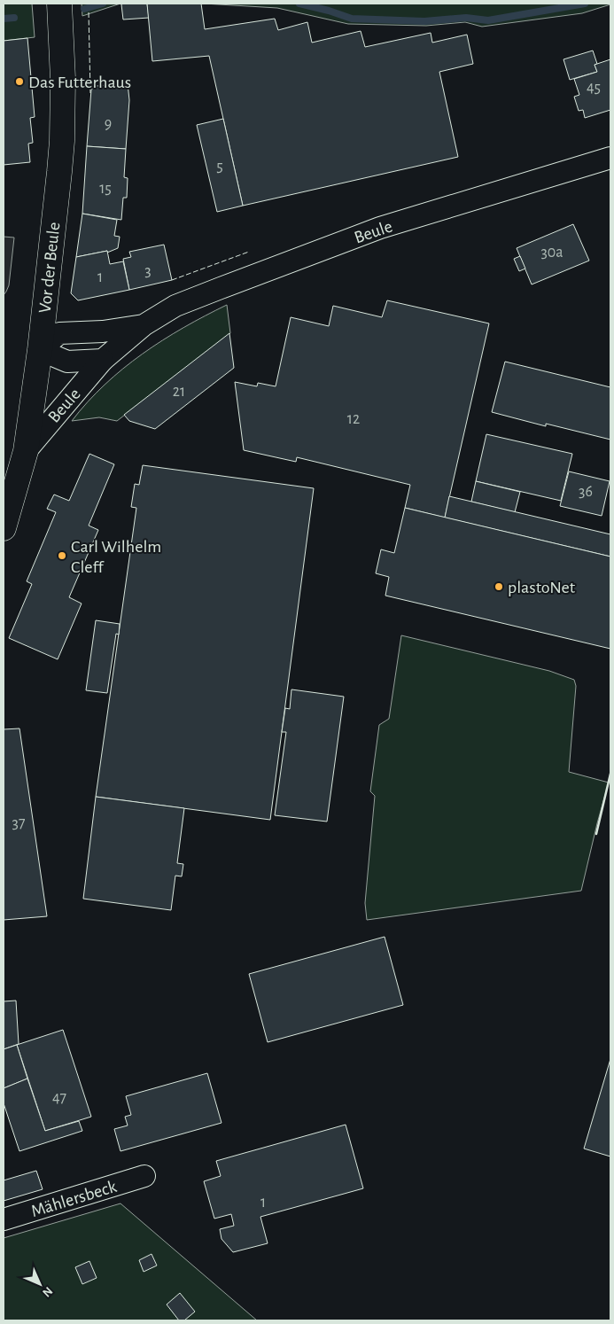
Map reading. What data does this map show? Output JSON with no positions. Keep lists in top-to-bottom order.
{
  "streets": {
    "main road": ["Vor der Beule"],
    "street": ["Beule", "Mählersbeck"]
  },
  "crossings": [
    ["Beule", "Vor der Beule"]
  ],
  "places": ["Das Futterhaus", "Carl Wilhelm Cleff", "plastoNet"],
  "house_numbers": [
    "45",
    "9",
    "5",
    "15",
    "30a",
    "3",
    "1",
    "21",
    "12",
    "36",
    "37",
    "47",
    "1"
  ],
  "north": "bottom right"
}
